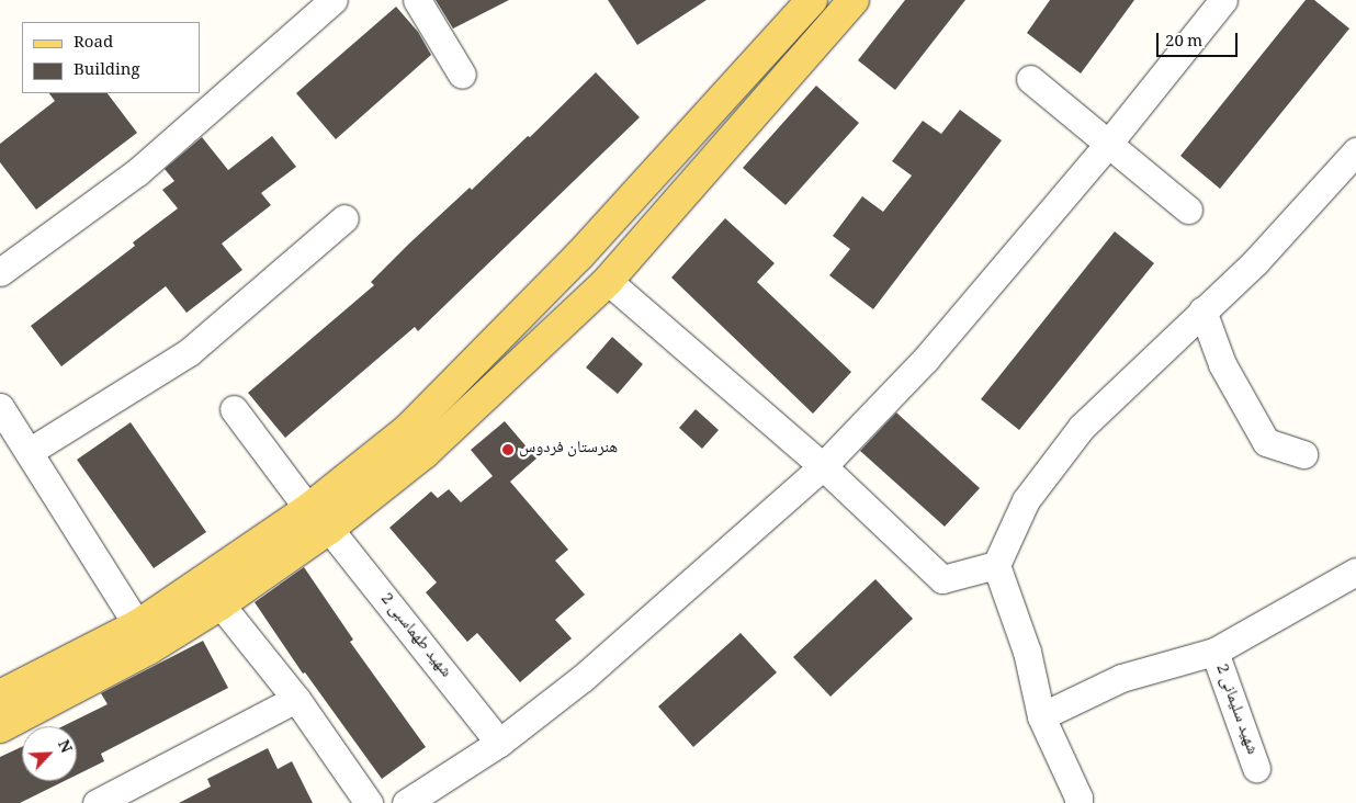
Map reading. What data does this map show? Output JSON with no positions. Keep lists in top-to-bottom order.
{
  "streets": {
    "street": ["شهید طهماسبی 2", "شهید سلیمانی 2"]
  },
  "places": ["هنرستان فردوس"],
  "legend": ["Road", "Building"],
  "scale_bar": "20 m",
  "north": "top right"
}
